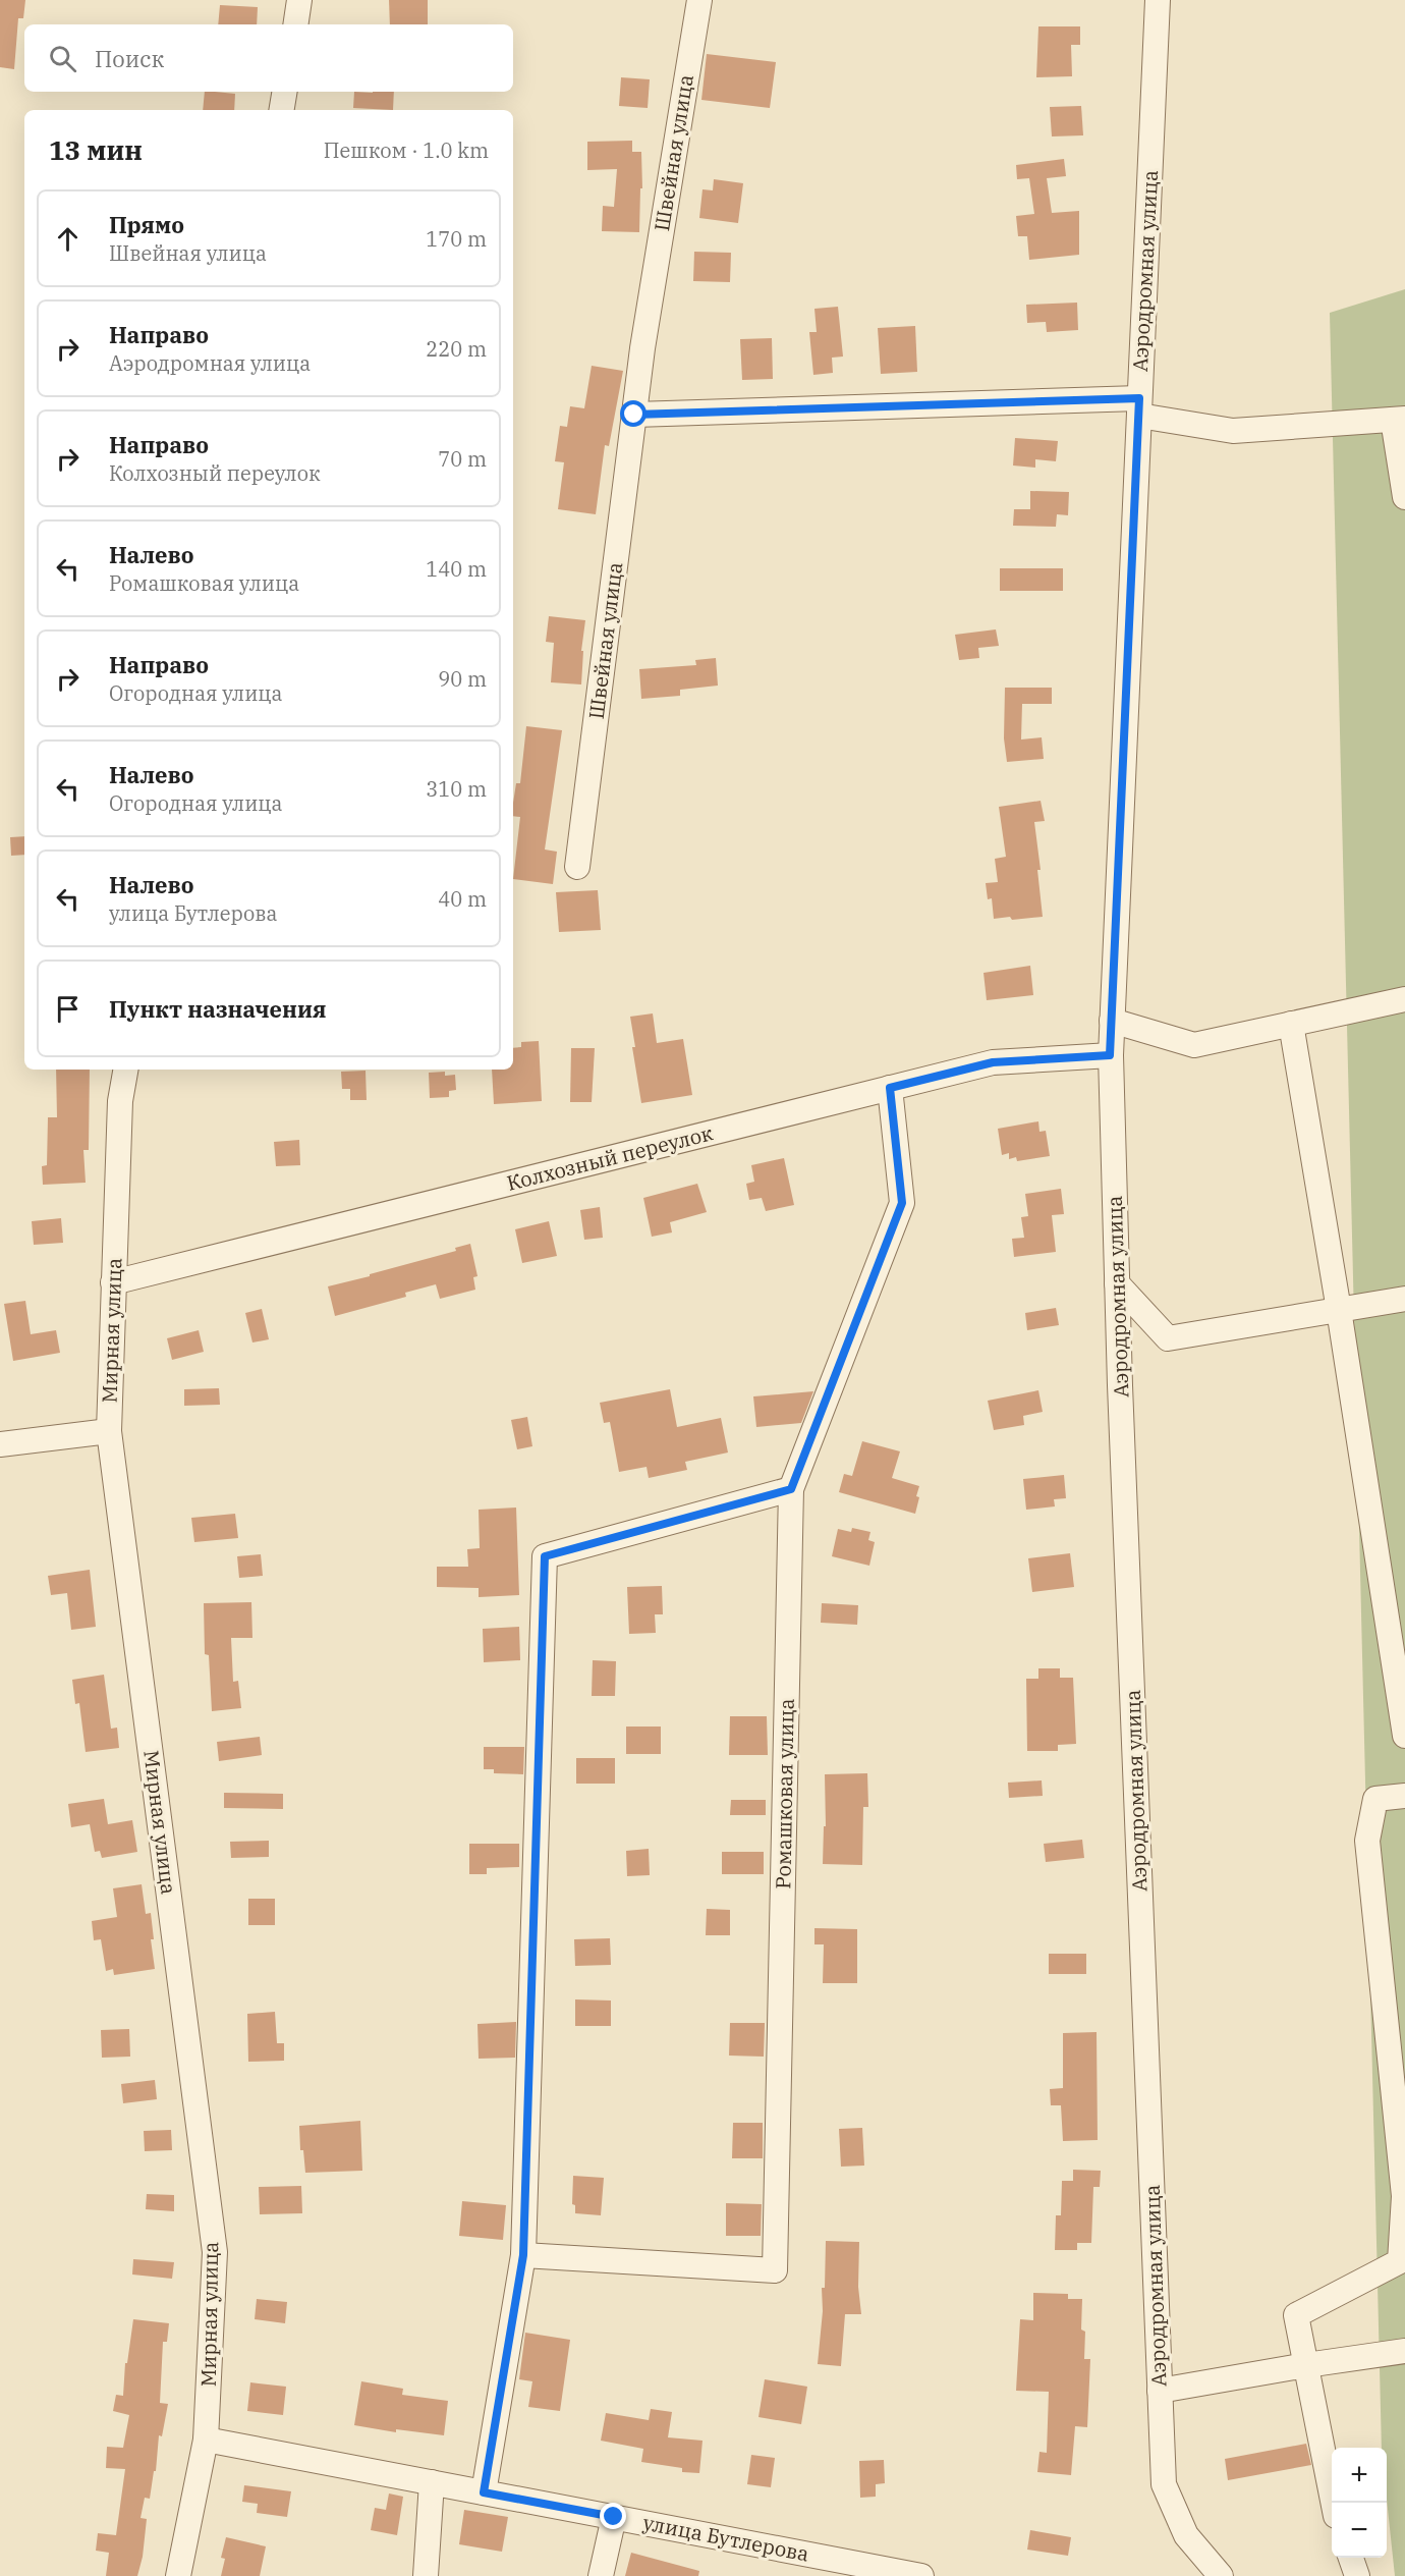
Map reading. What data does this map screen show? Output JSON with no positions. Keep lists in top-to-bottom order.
{
  "streets": {
    "street": [
      "Швейная улица",
      "Аэродромная улица",
      "Колхозный переулок",
      "Мирная улица",
      "Ромашковая улица",
      "улица Бутлерова"
    ]
  },
  "crossings": [
    ["Аэродромная улица", "Колхозный переулок"],
    ["Колхозный переулок", "Мирная улица"],
    ["Колхозный переулок", "Ромашковая улица"],
    ["Мирная улица", "улица Бутлерова"]
  ],
  "page": {
    "search": "Поиск",
    "heading": ["13 мин", "Пешком · 1.0 km"],
    "list": [
      ["Прямо", "Швейная улица", "170 m"],
      ["Направо", "Аэродромная улица", "220 m"],
      ["Направо", "Колхозный переулок", "70 m"],
      ["Налево", "Ромашковая улица", "140 m"],
      ["Направо", "Огородная улица", "90 m"],
      ["Налево", "Огородная улица", "310 m"],
      ["Налево", "улица Бутлерова", "40 m"],
      "Пункт назначения"
    ],
    "map_buttons": ["+", "−"]
  }
}
